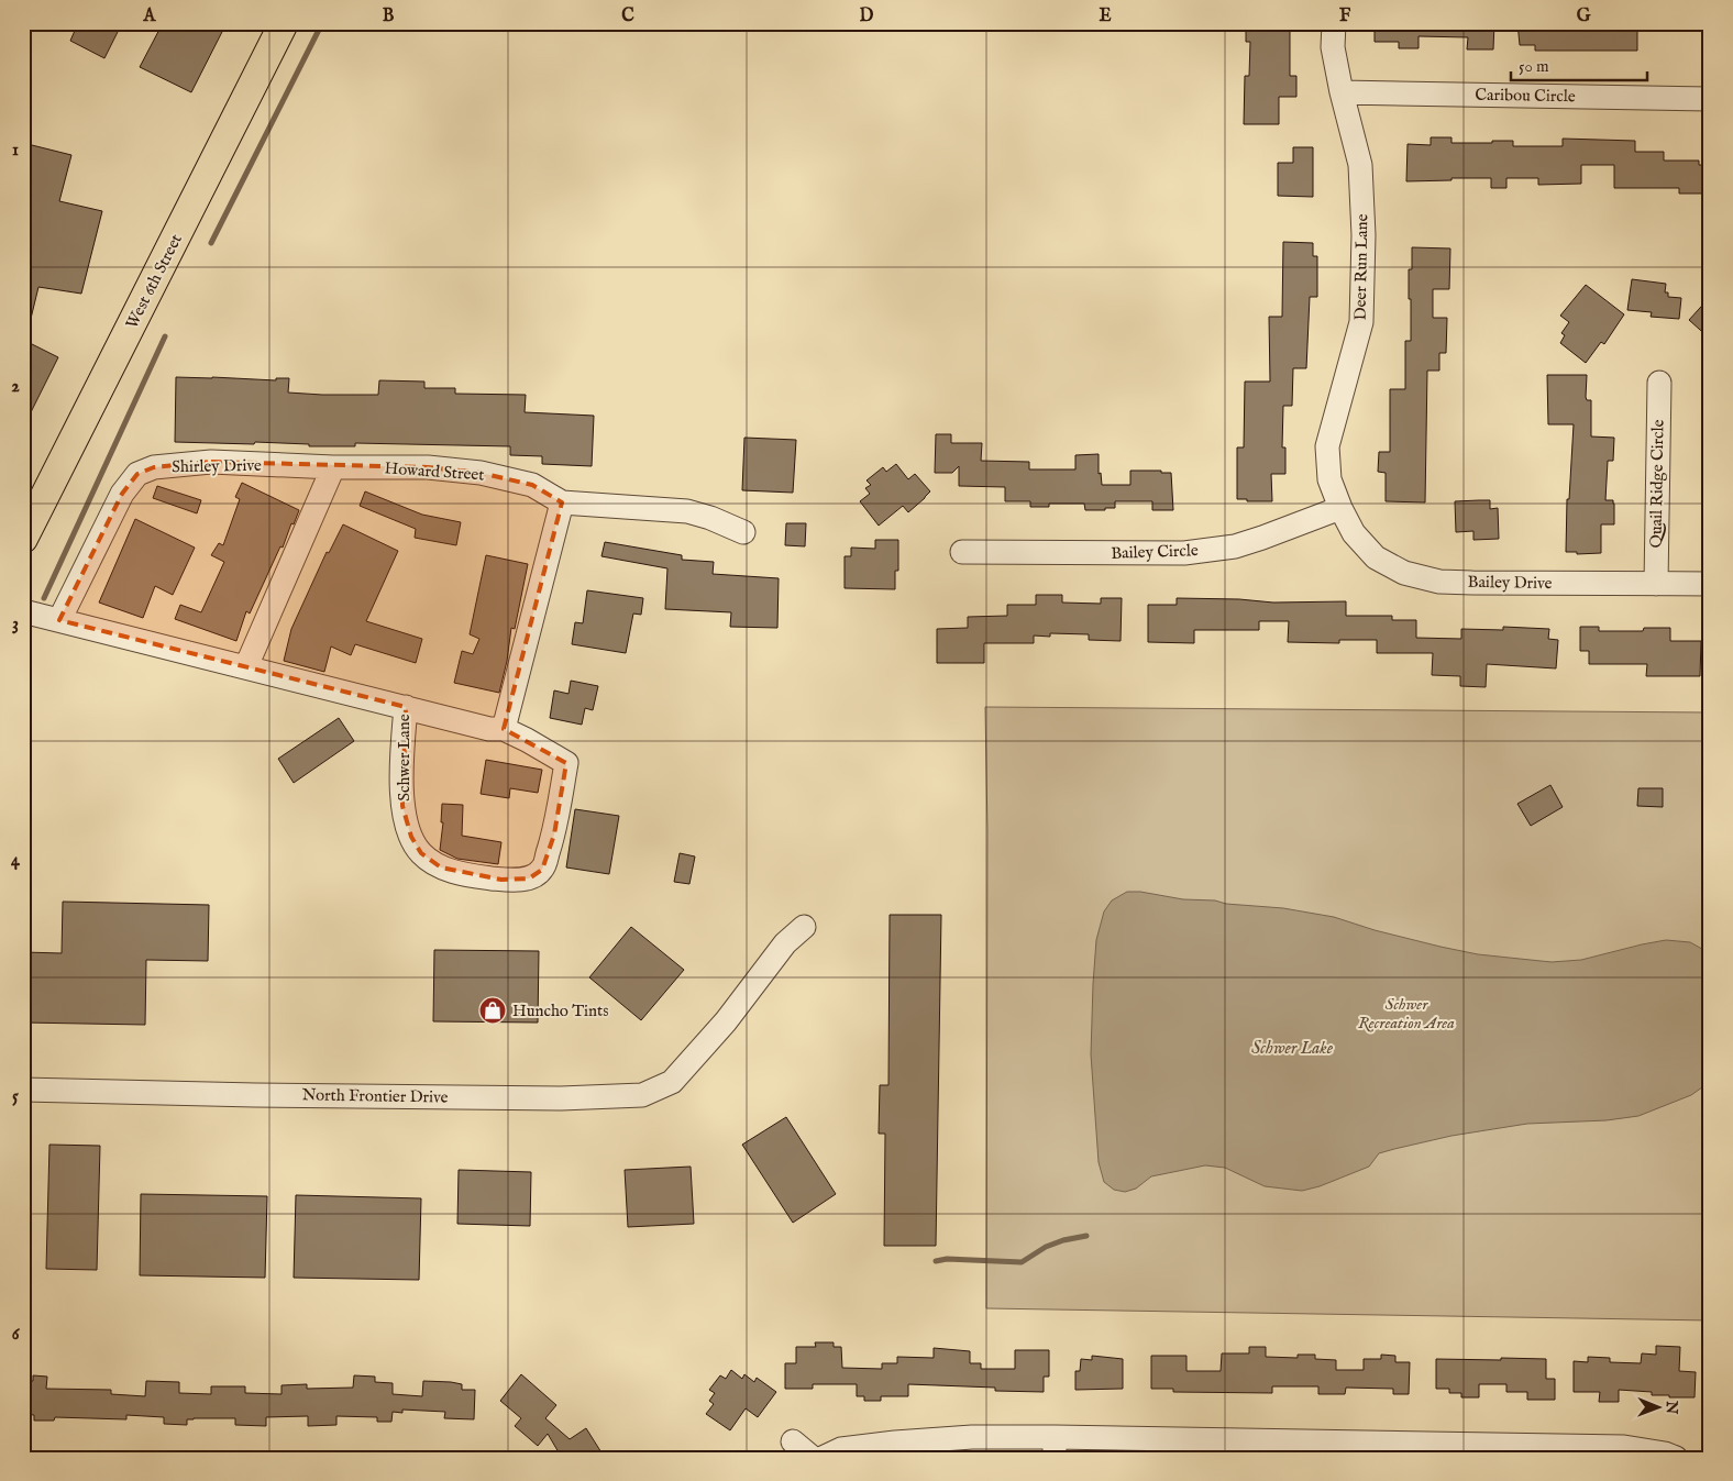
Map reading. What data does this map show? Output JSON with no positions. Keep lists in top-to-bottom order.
{
  "streets": {
    "main road": ["West 6th Street"],
    "street": [
      "Caribou Circle",
      "Deer Run Lane",
      "Shirley Drive",
      "Howard Street",
      "Quail Ridge Circle",
      "Bailey Circle",
      "Bailey Drive",
      "Schwer Lane",
      "North Frontier Drive"
    ]
  },
  "crossings": [
    ["Caribou Circle", "Deer Run Lane"],
    ["Deer Run Lane", "Bailey Circle"],
    ["Deer Run Lane", "Bailey Drive"],
    ["Shirley Drive", "Howard Street"],
    ["Shirley Drive", "Schwer Lane"],
    ["Quail Ridge Circle", "Bailey Drive"],
    ["Bailey Circle", "Bailey Drive"]
  ],
  "water": ["Schwer Lake"],
  "parks": ["Schwer Recreation Area"],
  "places": {
    "shop": ["Huncho Tints"]
  },
  "scale_bar": "50 m",
  "north": "right",
  "grid": {
    "columns": [
      "A",
      "B",
      "C",
      "D",
      "E",
      "F",
      "G"
    ],
    "rows": [
      "1",
      "2",
      "3",
      "4",
      "5",
      "6"
    ]
  }
}
